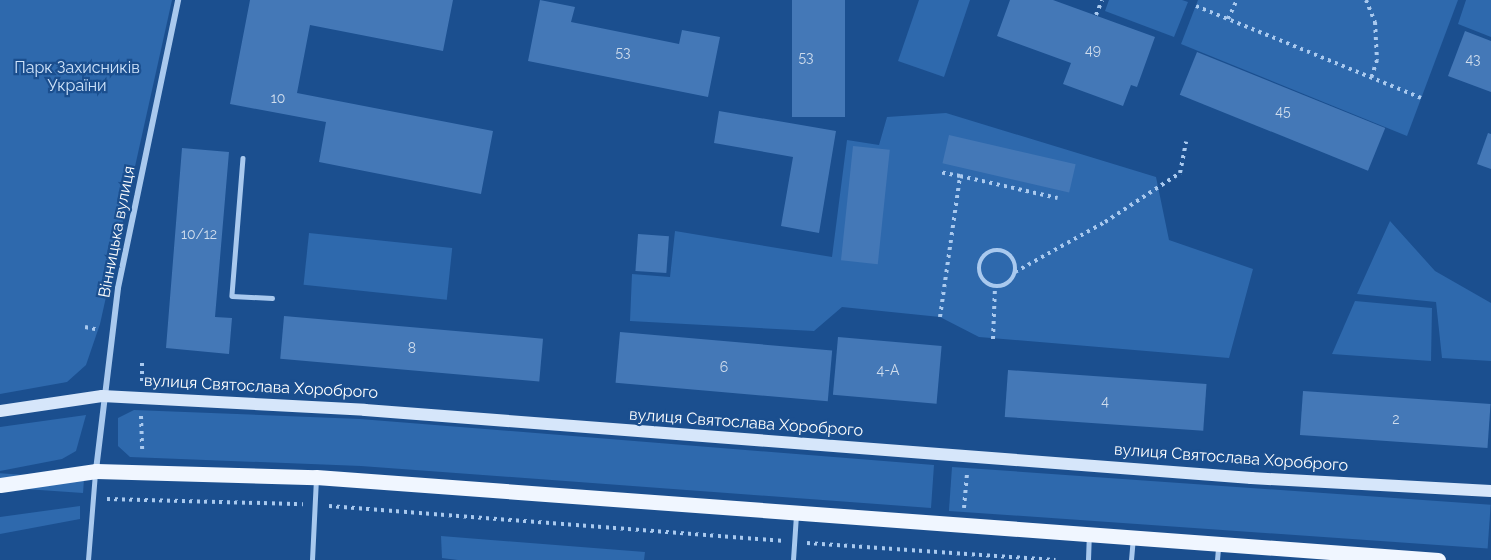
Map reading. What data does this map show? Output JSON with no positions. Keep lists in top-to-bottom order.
{
  "streets": {
    "street": ["Вінницька вулиця", "вулиця Святослава Хороброго"]
  },
  "crossings": [
    ["Вінницька вулиця", "вулиця Святослава Хороброго"]
  ],
  "parks": ["Парк Захисників України"],
  "house_numbers": [
    "49",
    "53",
    "53",
    "43",
    "10",
    "45",
    "10/12",
    "8",
    "6",
    "4-А",
    "4",
    "2"
  ]
}
